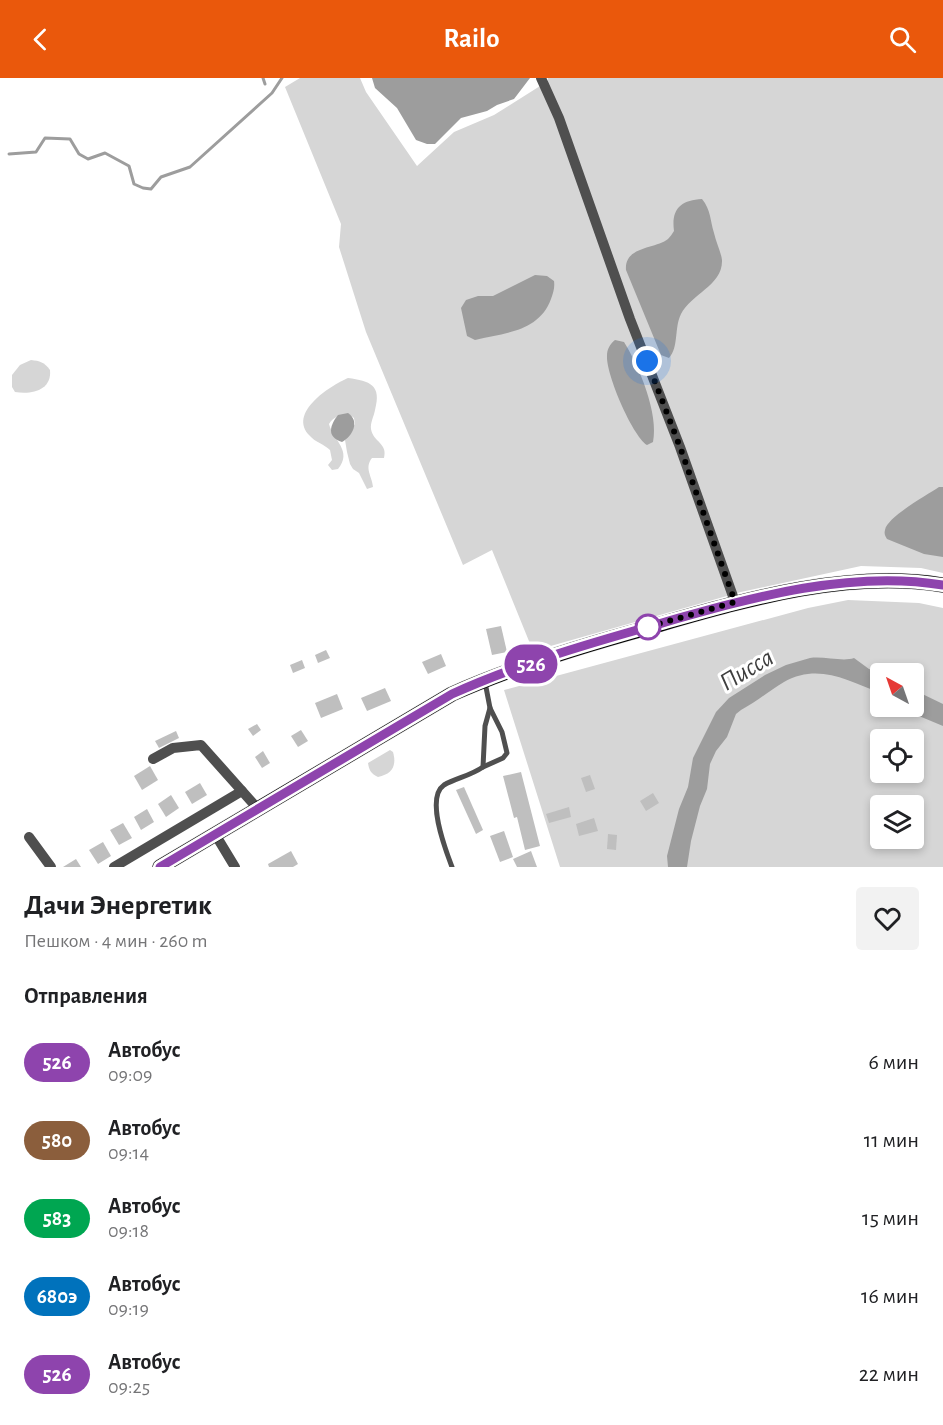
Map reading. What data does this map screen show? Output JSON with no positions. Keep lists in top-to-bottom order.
{
  "water": ["Писса"],
  "lines": ["bus line 526"],
  "north": "top left",
  "page": {
    "header": "Railo",
    "on_map": "526",
    "heading": [
      ["Дачи Энергетик", "Пешком · 4 мин · 260 m"],
      "Отправления"
    ],
    "list": [
      {
        "mark": "526",
        "name": "Автобус",
        "note": "09:09",
        "value": "6 мин"
      },
      {
        "mark": "580",
        "name": "Автобус",
        "note": "09:14",
        "value": "11 мин"
      },
      {
        "mark": "583",
        "name": "Автобус",
        "note": "09:18",
        "value": "15 мин"
      },
      {
        "mark": "680э",
        "name": "Автобус",
        "note": "09:19",
        "value": "16 мин"
      },
      {
        "mark": "526",
        "name": "Автобус",
        "note": "09:25",
        "value": "22 мин"
      }
    ]
  }
}
